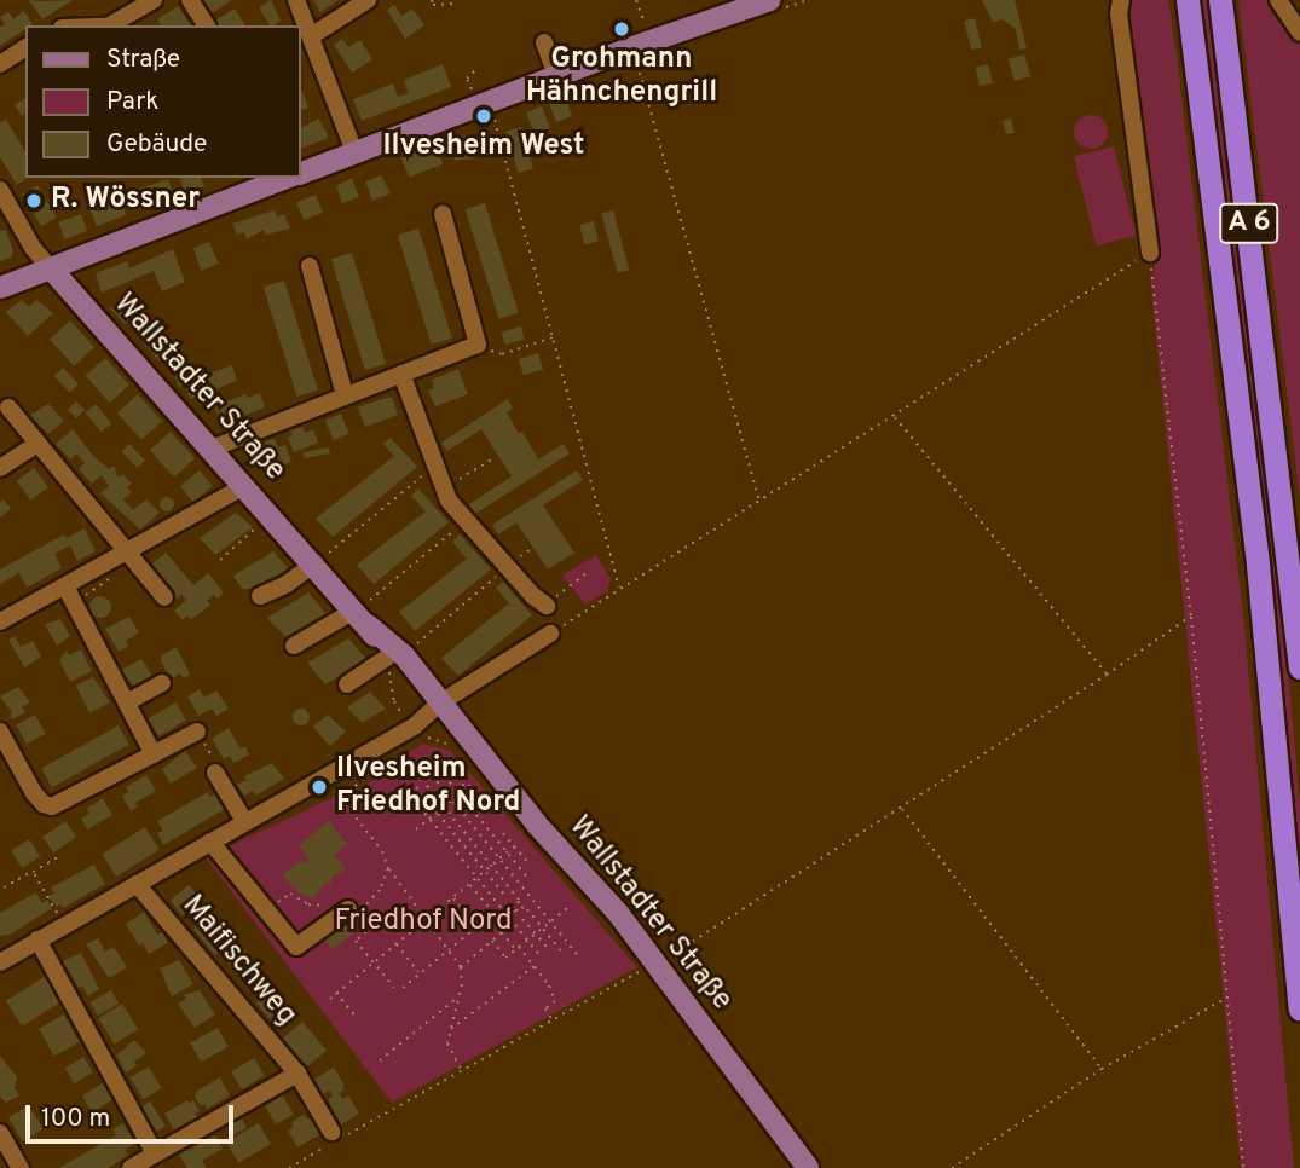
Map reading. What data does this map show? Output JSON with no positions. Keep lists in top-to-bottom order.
{
  "streets": {
    "highway": ["A 6"],
    "main road": ["Wallstadter Straße"],
    "street": ["Maifischweg"]
  },
  "parks": ["Friedhof Nord"],
  "places": [
    "Grohmann Hähnchengrill",
    "Ilvesheim West",
    "R. Wössner",
    "Ilvesheim Friedhof Nord"
  ],
  "legend": ["Straße", "Park", "Gebäude"],
  "scale_bar": "100 m"
}
